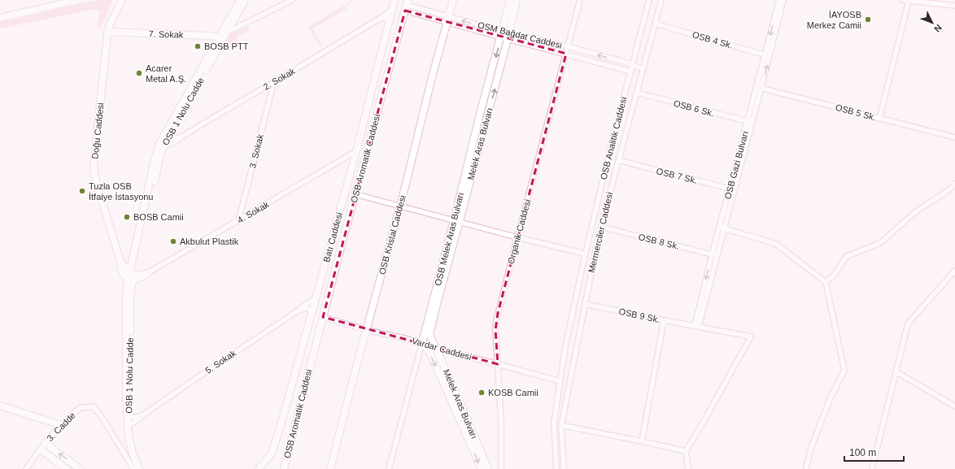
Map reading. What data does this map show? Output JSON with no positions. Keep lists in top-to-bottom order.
{
  "streets": {
    "street": [
      "7. Sokak",
      "OSM Bağdat Caddesi",
      "OSB 4 Sk.",
      "2. Sokak",
      "OSB 6 Sk.",
      "OSB 1 Nolu Cadde",
      "OSB 5 Sk.",
      "Doğu Caddesi",
      "OSB Analitik Caddesi",
      "Melek Aras Bulvarı",
      "3. Sokak",
      "OSB Aromatik Caddesi",
      "OSB Gazi Bulvarı",
      "OSB 7 Sk.",
      "4. Sokak",
      "Organik Caddesi",
      "Mermerciler Caddesi",
      "OSB Kristal Caddesi",
      "Batı Caddesi",
      "OSB Melek Aras Bulvarı",
      "OSB 8 Sk.",
      "OSB 9 Sk.",
      "Vardar Caddesi",
      "5. Sokak",
      "3. Cadde"
    ]
  },
  "crossings": [
    ["7. Sokak", "OSB 1 Nolu Cadde"],
    ["7. Sokak", "Doğu Caddesi"],
    ["OSM Bağdat Caddesi", "OSB Analitik Caddesi"],
    ["OSM Bağdat Caddesi", "OSB Aromatik Caddesi"],
    ["OSM Bağdat Caddesi", "Organik Caddesi"],
    ["OSM Bağdat Caddesi", "Mermerciler Caddesi"],
    ["OSM Bağdat Caddesi", "OSB Kristal Caddesi"],
    ["OSM Bağdat Caddesi", "OSB Melek Aras Bulvarı"],
    ["OSB 4 Sk.", "OSB Gazi Bulvarı"],
    ["OSB 4 Sk.", "Mermerciler Caddesi"],
    ["2. Sokak", "OSB 1 Nolu Cadde"],
    ["2. Sokak", "3. Sokak"],
    ["2. Sokak", "Batı Caddesi"],
    ["OSB 6 Sk.", "OSB Gazi Bulvarı"],
    ["OSB 6 Sk.", "Mermerciler Caddesi"],
    ["OSB 1 Nolu Cadde", "Doğu Caddesi"],
    ["OSB 1 Nolu Cadde", "5. Sokak"],
    ["OSB 5 Sk.", "OSB Gazi Bulvarı"],
    ["OSB Analitik Caddesi", "Vardar Caddesi"],
    ["Melek Aras Bulvarı", "OSB Melek Aras Bulvarı"],
    ["Melek Aras Bulvarı", "Vardar Caddesi"],
    ["3. Sokak", "4. Sokak"],
    ["OSB Aromatik Caddesi", "Vardar Caddesi"],
    ["OSB Gazi Bulvarı", "OSB 7 Sk."],
    ["OSB Gazi Bulvarı", "OSB 8 Sk."],
    ["OSB Gazi Bulvarı", "OSB 9 Sk."],
    ["OSB 7 Sk.", "Mermerciler Caddesi"],
    ["4. Sokak", "Batı Caddesi"],
    ["Organik Caddesi", "Vardar Caddesi"],
    ["Mermerciler Caddesi", "OSB 8 Sk."],
    ["Mermerciler Caddesi", "OSB 9 Sk."],
    ["OSB Kristal Caddesi", "Vardar Caddesi"],
    ["Batı Caddesi", "5. Sokak"],
    ["OSB Melek Aras Bulvarı", "Vardar Caddesi"]
  ],
  "places": [
    "İAYOSB Merkez Camii",
    "BOSB PTT",
    "Acarer Metal A.Ş.",
    "Tuzla OSB İtfaiye İstasyonu",
    "BOSB Camii",
    "Akbulut Plastik",
    "KOSB Camii"
  ],
  "scale_bar": "100 m",
  "north": "bottom right"
}
